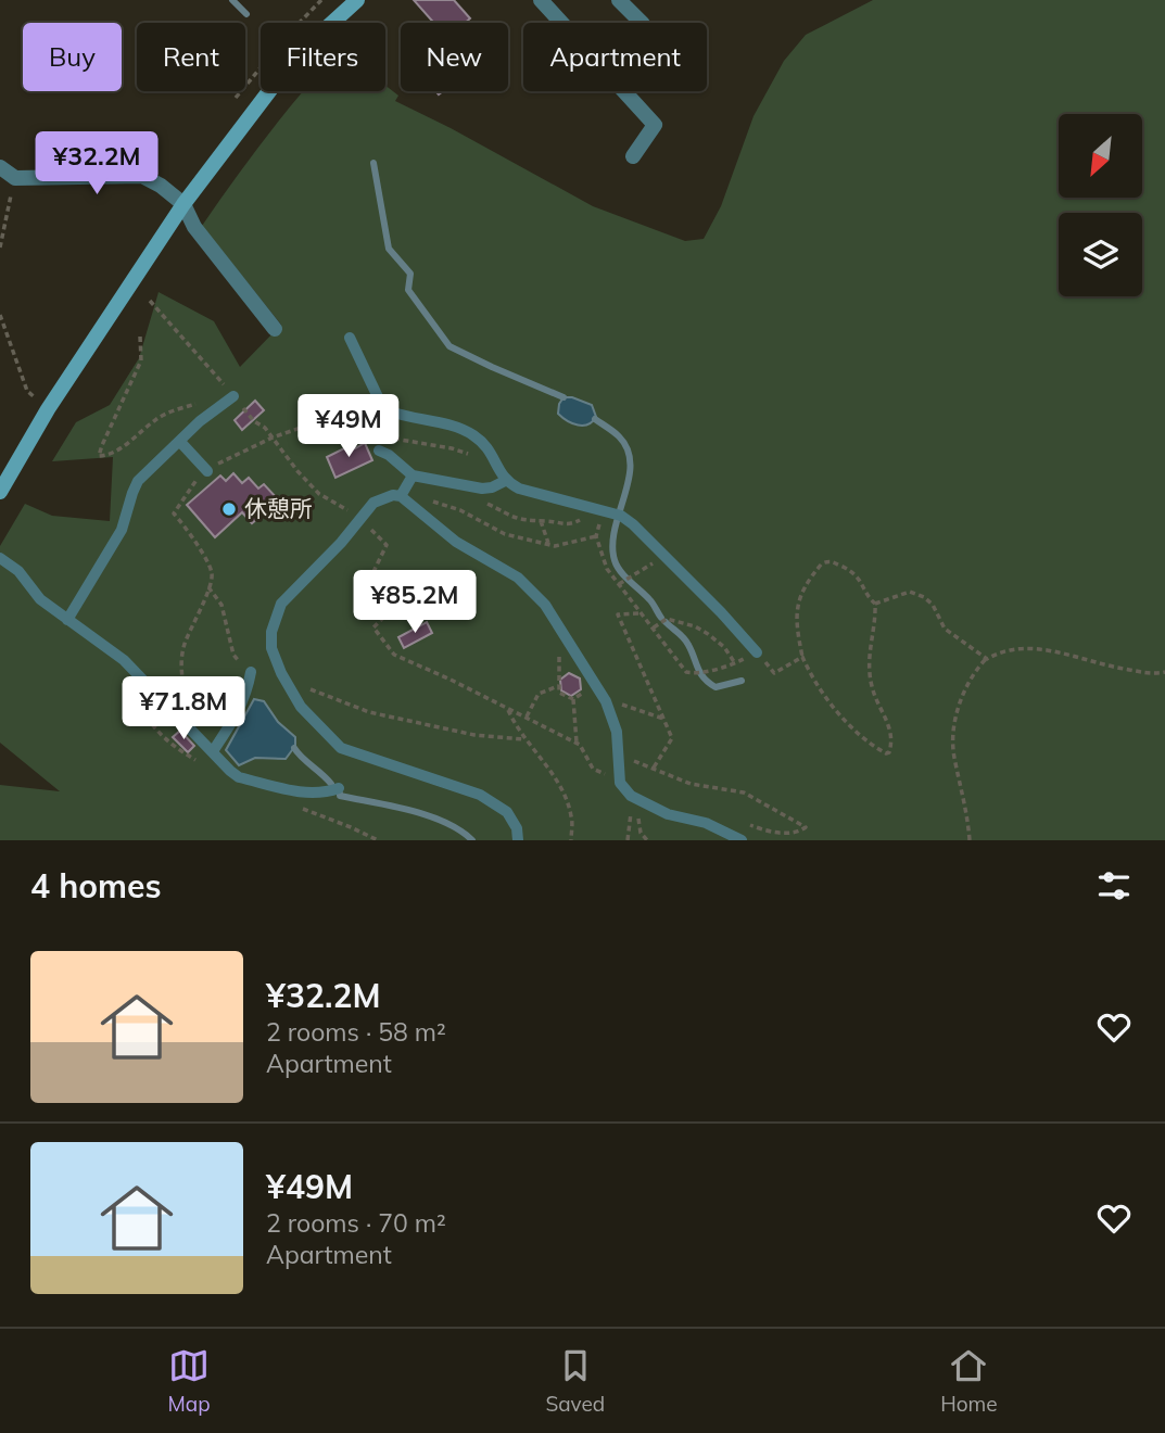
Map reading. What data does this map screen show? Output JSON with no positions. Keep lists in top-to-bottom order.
{
  "places": ["休憩所"],
  "north": "bottom left",
  "page": {
    "chip": [
      "Buy",
      "Rent",
      "Filters",
      "New",
      "Apartment"
    ],
    "price": [
      "¥32.2M",
      "¥49M",
      "¥85.2M",
      "¥71.8M"
    ],
    "heading": "4 homes",
    "list": [
      {
        "name": "¥32.2M",
        "note": "2 rooms · 58 m² · Apartment"
      },
      {
        "name": "¥49M",
        "note": "2 rooms · 70 m² · Apartment"
      }
    ],
    "tabs": ["Map", "Saved", "Home"]
  }
}
